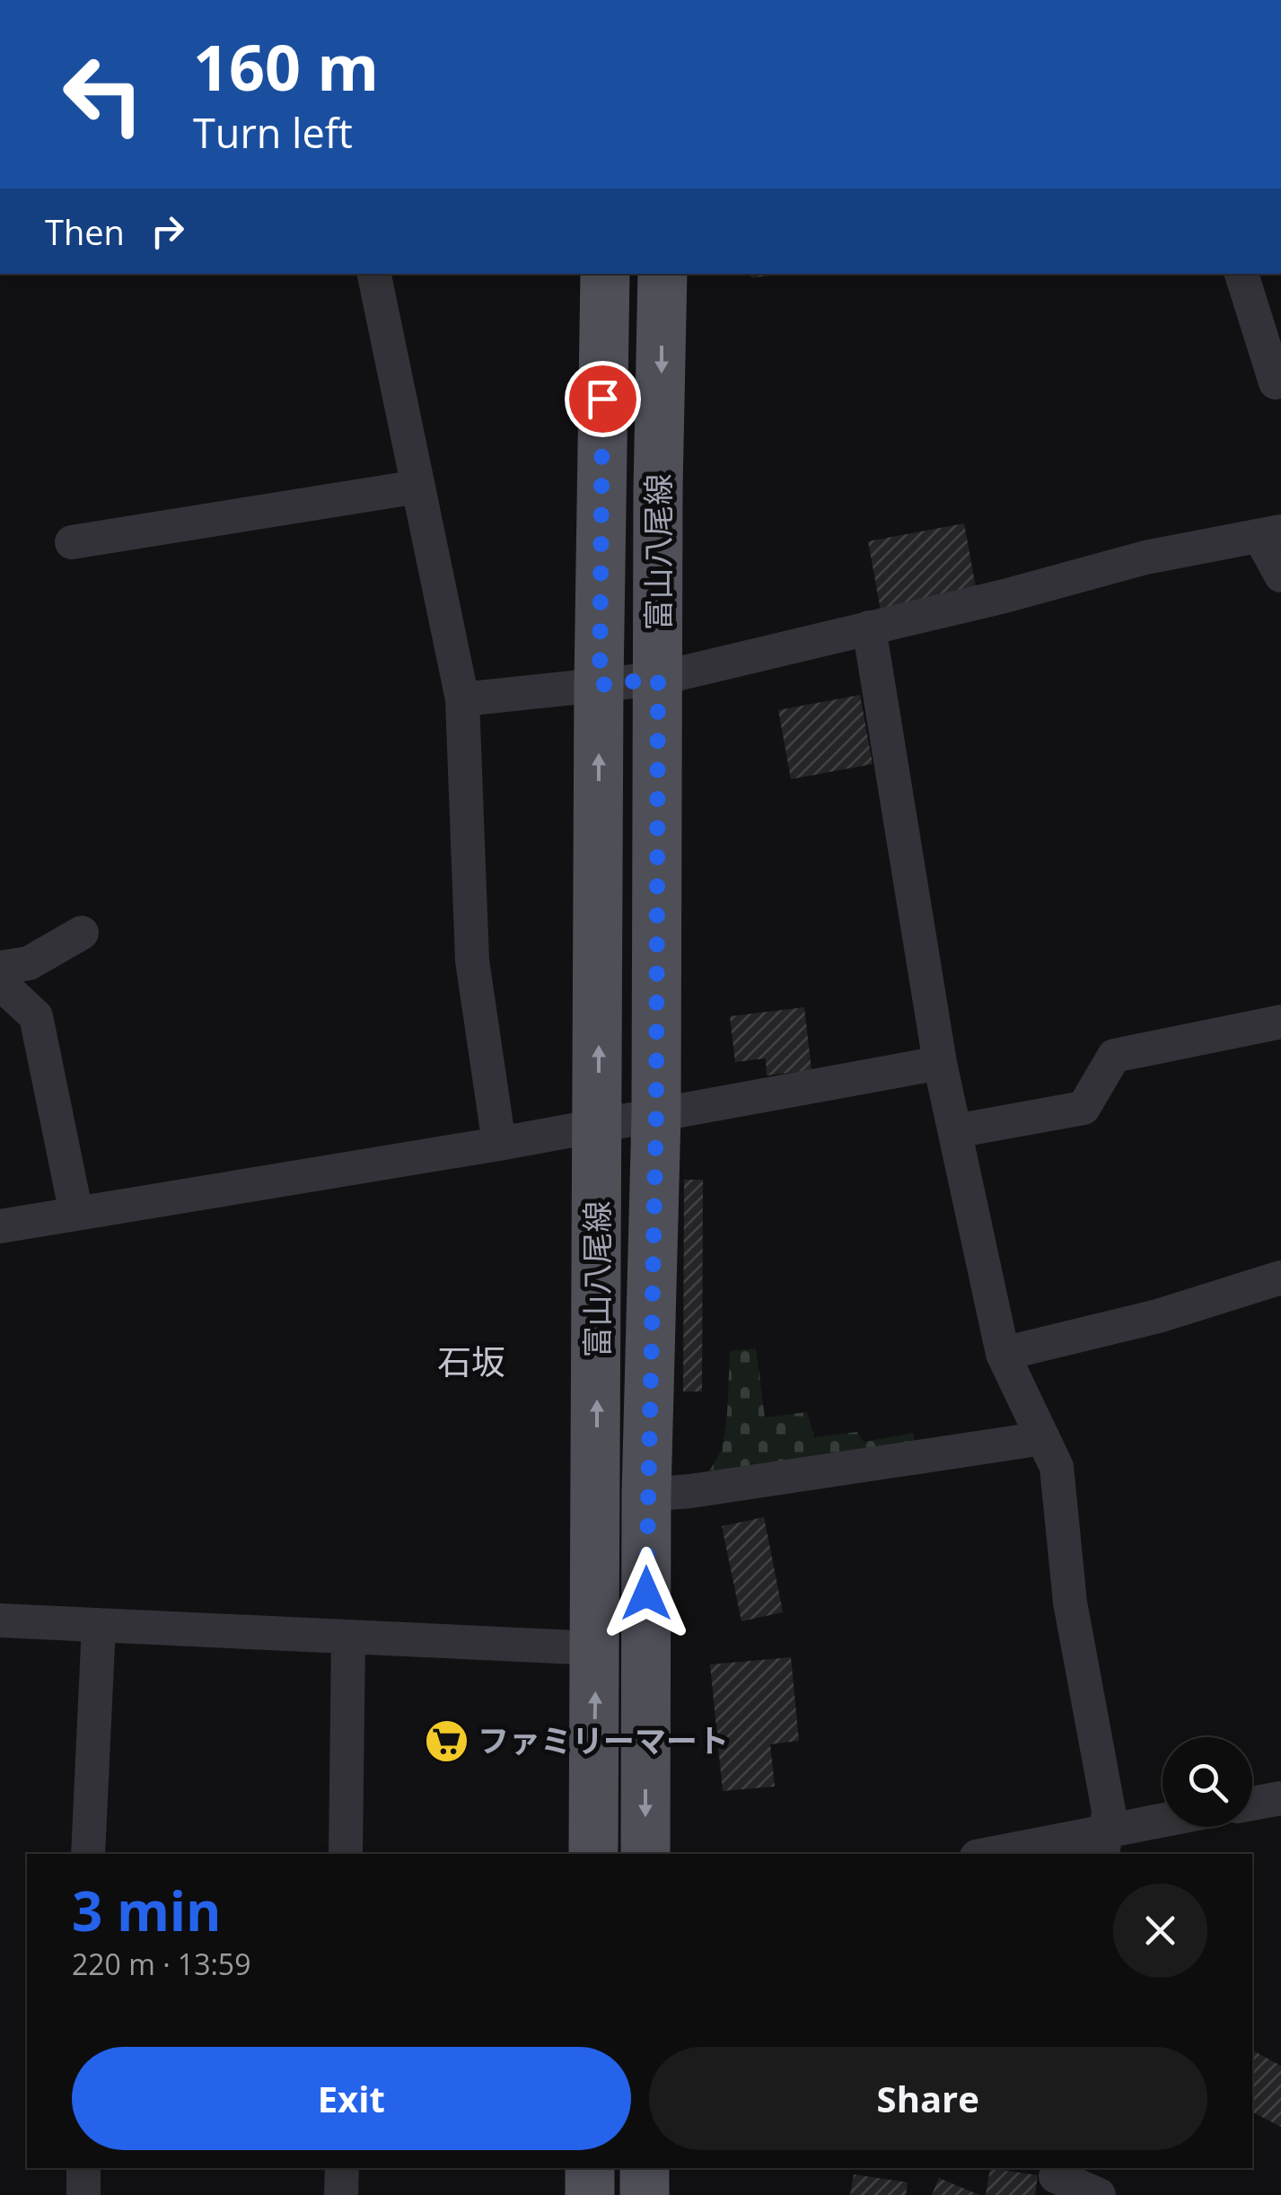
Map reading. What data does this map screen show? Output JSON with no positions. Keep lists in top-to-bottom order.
{
  "streets": {
    "main road": ["富山八尾線"]
  },
  "districts": ["石坂"],
  "places": {
    "supermarket": ["ファミリーマート"]
  },
  "page": {
    "turn": ["160 m", "Turn left"],
    "then": "Then",
    "heading": ["3 min", "220 m · 13:59"],
    "buttons": ["Exit", "Share"]
  }
}
